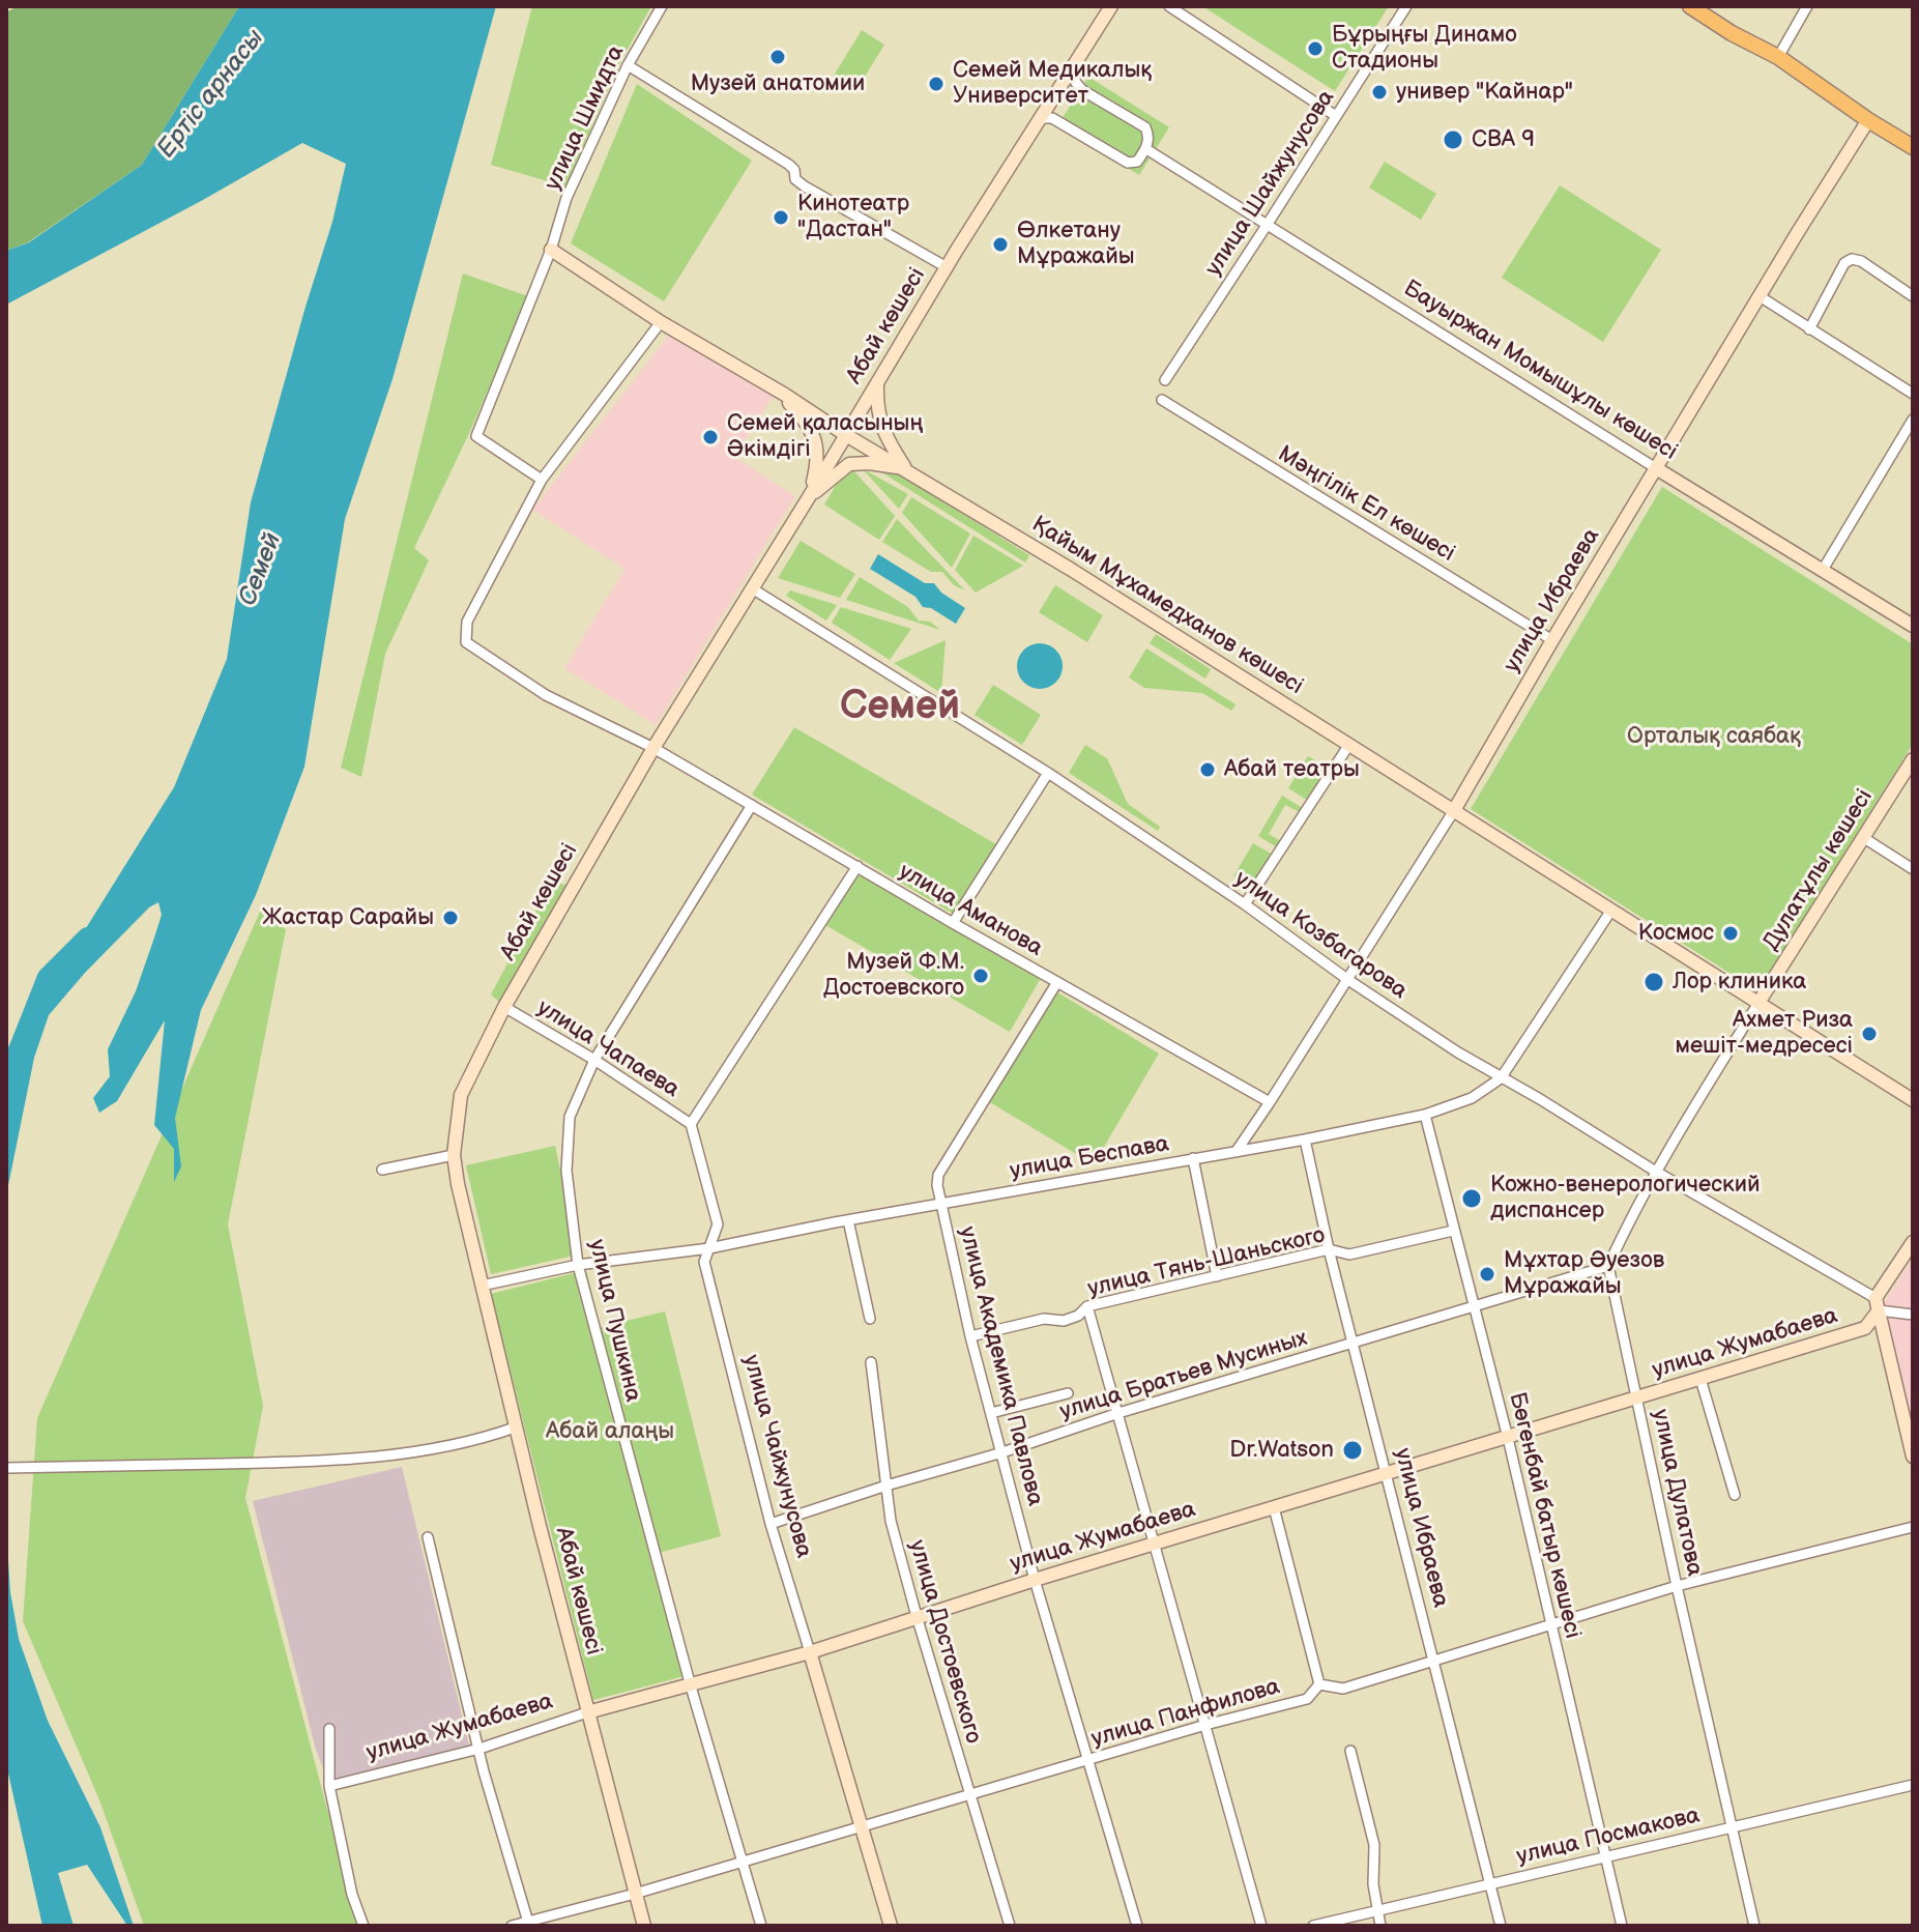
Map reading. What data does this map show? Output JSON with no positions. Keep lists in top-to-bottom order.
{
  "streets": {
    "street": [
      "улица Шмидта",
      "улица Шайжунусова",
      "Абай көшесі",
      "Бауыржан Момышұлы көшесі",
      "Мәңгілік Ел көшесі",
      "улица Ибраева",
      "Қайым Мұхамедханов көшесі",
      "Дулатұлы көшесі",
      "улица Аманова",
      "улица Козбагарова",
      "улица Чапаева",
      "улица Беспава",
      "улица Тянь-Шаньского",
      "улица Пушкина",
      "улица Жумабаева",
      "улица Академика Павлова",
      "улица Братьев Мусиных",
      "улица Чайжунусова",
      "улица Дулатова",
      "Бөгенбай батыр көшесі",
      "улица Достоевского",
      "улица Панфилова",
      "улица Посмакова"
    ]
  },
  "crossings": [
    ["улица Шмидта", "Қайым Мұхамедханов көшесі"],
    ["улица Шмидта", "улица Аманова"],
    ["улица Шайжунусова", "Бауыржан Момышұлы көшесі"],
    ["Абай көшесі", "Қайым Мұхамедханов көшесі"],
    ["Абай көшесі", "улица Аманова"],
    ["Абай көшесі", "улица Козбагарова"],
    ["Абай көшесі", "улица Чапаева"],
    ["Абай көшесі", "улица Беспава"],
    ["Абай көшесі", "улица Жумабаева"],
    ["Абай көшесі", "улица Панфилова"],
    ["Бауыржан Момышұлы көшесі", "улица Ибраева"],
    ["Мәңгілік Ел көшесі", "улица Ибраева"],
    ["улица Ибраева", "Қайым Мұхамедханов көшесі"],
    ["улица Ибраева", "улица Аманова"],
    ["улица Ибраева", "улица Козбагарова"],
    ["улица Ибраева", "улица Беспава"],
    ["улица Ибраева", "улица Тянь-Шаньского"],
    ["улица Ибраева", "улица Жумабаева"],
    ["улица Ибраева", "улица Братьев Мусиных"],
    ["улица Ибраева", "улица Панфилова"],
    ["улица Ибраева", "улица Посмакова"],
    ["Қайым Мұхамедханов көшесі", "Дулатұлы көшесі"],
    ["Қайым Мұхамедханов көшесі", "улица Беспава"],
    ["улица Аманова", "улица Пушкина"],
    ["улица Аманова", "улица Академика Павлова"],
    ["улица Козбагарова", "улица Беспава"],
    ["улица Козбагарова", "улица Жумабаева"],
    ["улица Чапаева", "улица Пушкина"],
    ["улица Чапаева", "улица Чайжунусова"],
    ["улица Беспава", "улица Пушкина"],
    ["улица Беспава", "улица Академика Павлова"],
    ["улица Беспава", "улица Чайжунусова"],
    ["улица Беспава", "Бөгенбай батыр көшесі"],
    ["улица Тянь-Шаньского", "улица Академика Павлова"],
    ["улица Тянь-Шаньского", "Бөгенбай батыр көшесі"],
    ["улица Пушкина", "улица Жумабаева"],
    ["улица Пушкина", "улица Панфилова"],
    ["улица Жумабаева", "улица Академика Павлова"],
    ["улица Жумабаева", "улица Чайжунусова"],
    ["улица Жумабаева", "улица Дулатова"],
    ["улица Жумабаева", "Бөгенбай батыр көшесі"],
    ["улица Жумабаева", "улица Достоевского"],
    ["улица Академика Павлова", "улица Братьев Мусиных"],
    ["улица Академика Павлова", "улица Панфилова"],
    ["улица Братьев Мусиных", "улица Чайжунусова"],
    ["улица Братьев Мусиных", "улица Дулатова"],
    ["улица Братьев Мусиных", "Бөгенбай батыр көшесі"],
    ["улица Братьев Мусиных", "улица Достоевского"],
    ["улица Чайжунусова", "улица Панфилова"],
    ["улица Дулатова", "улица Панфилова"],
    ["улица Дулатова", "улица Посмакова"],
    ["Бөгенбай батыр көшесі", "улица Панфилова"],
    ["Бөгенбай батыр көшесі", "улица Посмакова"],
    ["улица Достоевского", "улица Панфилова"]
  ],
  "districts": ["Семей"],
  "water": ["Ертіс арнасы", "Семей"],
  "parks": ["Орталық саябақ", "Абай алаңы"],
  "places": [
    "Бұрыңғы Динамо Стадионы",
    "Музей анатомии",
    "Семей Медикалық Университет",
    "универ \"Кайнар\"",
    "СВА 9",
    "Кинотеатр \"Дастан\"",
    "Өлкетану Мұражайы",
    "Семей қаласының Әкімдігі",
    "Абай театры",
    "Жастар Сарайы",
    "Космос",
    "Музей Ф.М. Достоевского",
    "Лор клиника",
    "Ахмет Риза мешіт-медресесі",
    "Кожно-венерологический диспансер",
    "Мұхтар Әуезов Мұражайы",
    "Dr.Watson"
  ]
}
